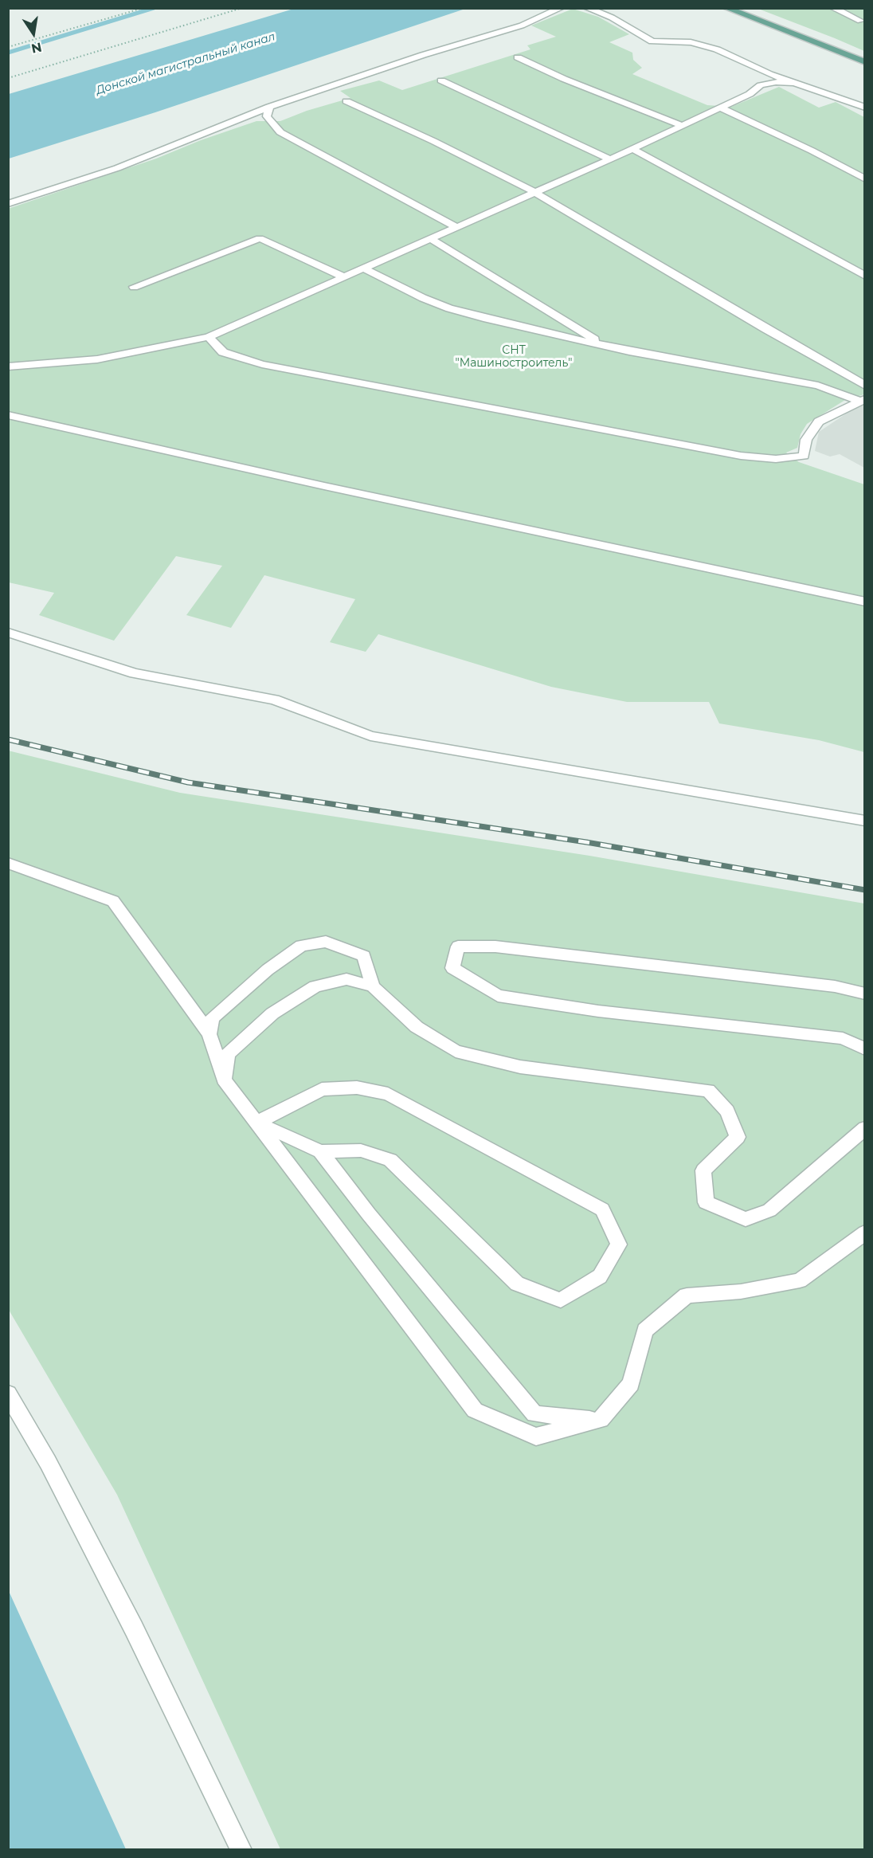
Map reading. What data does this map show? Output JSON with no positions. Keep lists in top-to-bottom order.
{
  "water": ["Донской магистральный канал"],
  "parks": ["СНТ \"Машиностроитель\""],
  "north": "bottom"
}
